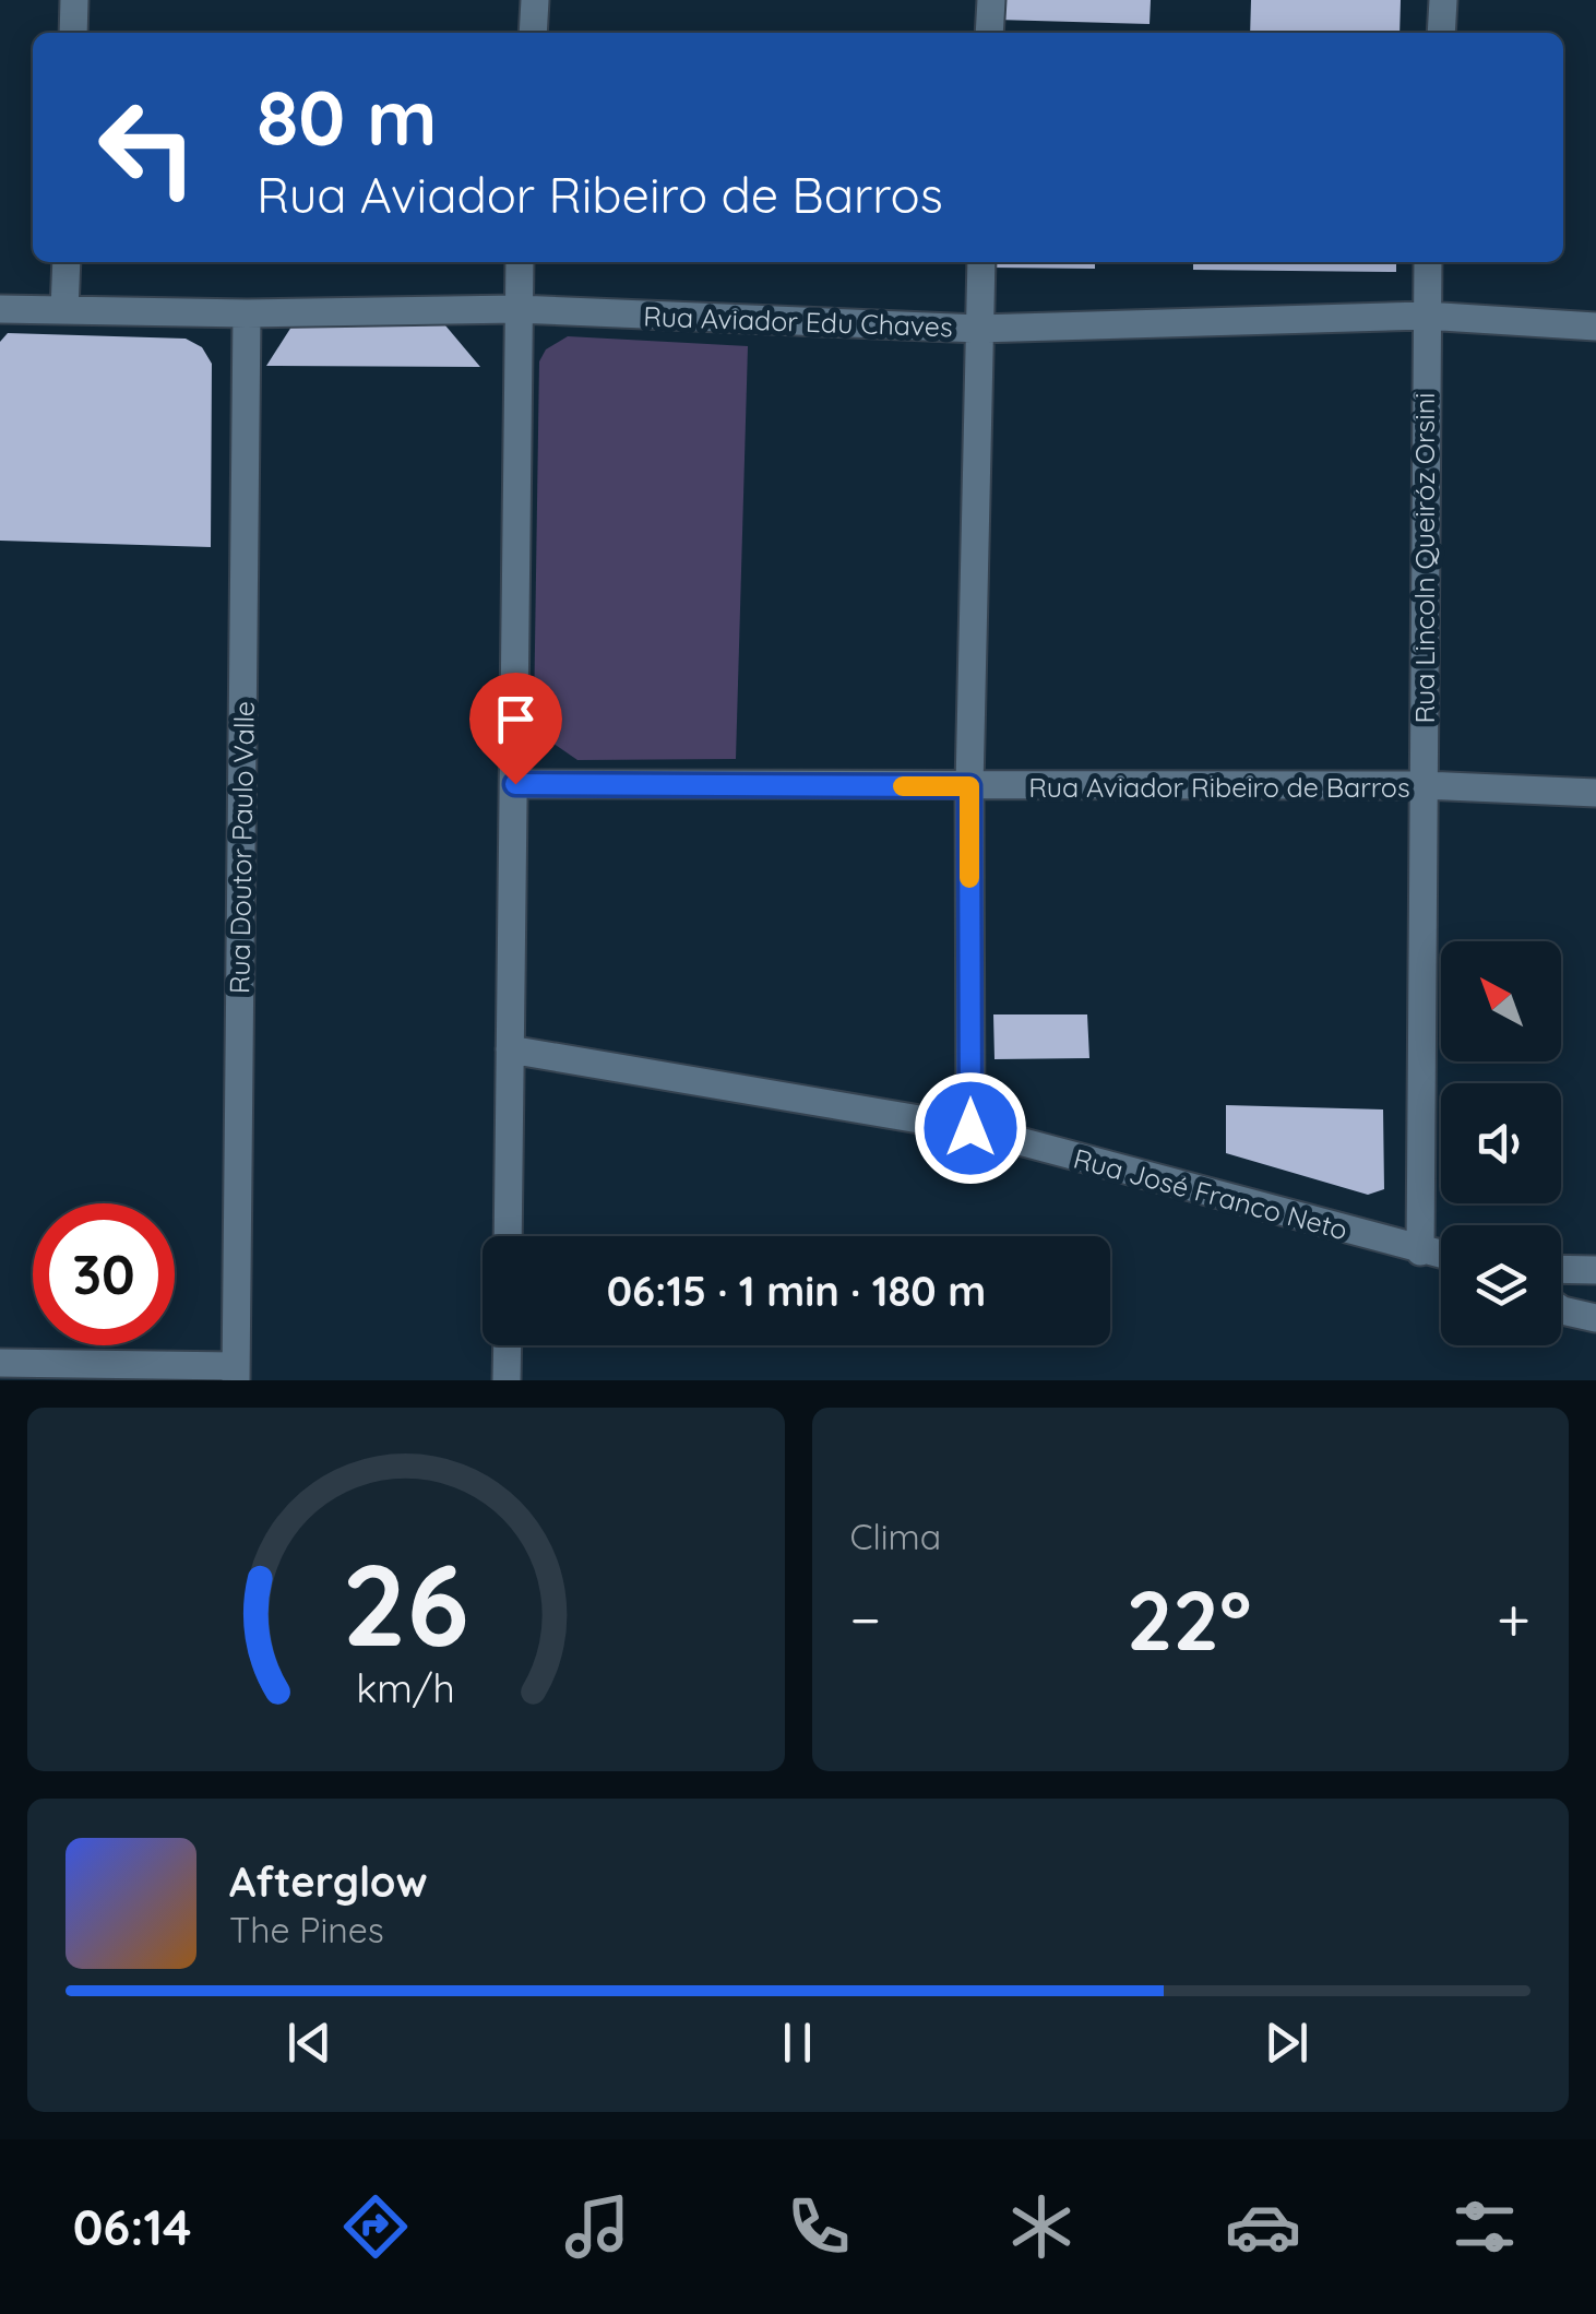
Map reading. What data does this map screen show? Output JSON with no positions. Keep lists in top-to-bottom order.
{
  "streets": {
    "street": [
      "Rua Aviador Edu Chaves",
      "Rua Lincoln Queiróz Orsini",
      "Rua Aviador Ribeiro de Barros",
      "Rua Doutor Paulo Valle",
      "Rua José Franco Neto"
    ]
  },
  "crossings": [
    ["Rua Aviador Edu Chaves", "Rua Lincoln Queiróz Orsini"],
    ["Rua Aviador Edu Chaves", "Rua Doutor Paulo Valle"],
    ["Rua Lincoln Queiróz Orsini", "Rua Aviador Ribeiro de Barros"],
    ["Rua Lincoln Queiróz Orsini", "Rua José Franco Neto"]
  ],
  "north": "top left",
  "page": {
    "turn": ["80 m", "Rua Aviador Ribeiro de Barros"],
    "limit": "30",
    "trip": "06:15 · 1 min · 180 m",
    "tile": "Clima",
    "heat": ["−", "22°", "+"],
    "song": ["Afterglow", "The Pines"],
    "tabs": "06:14",
    "gauge": ["26", "km/h"]
  }
}
